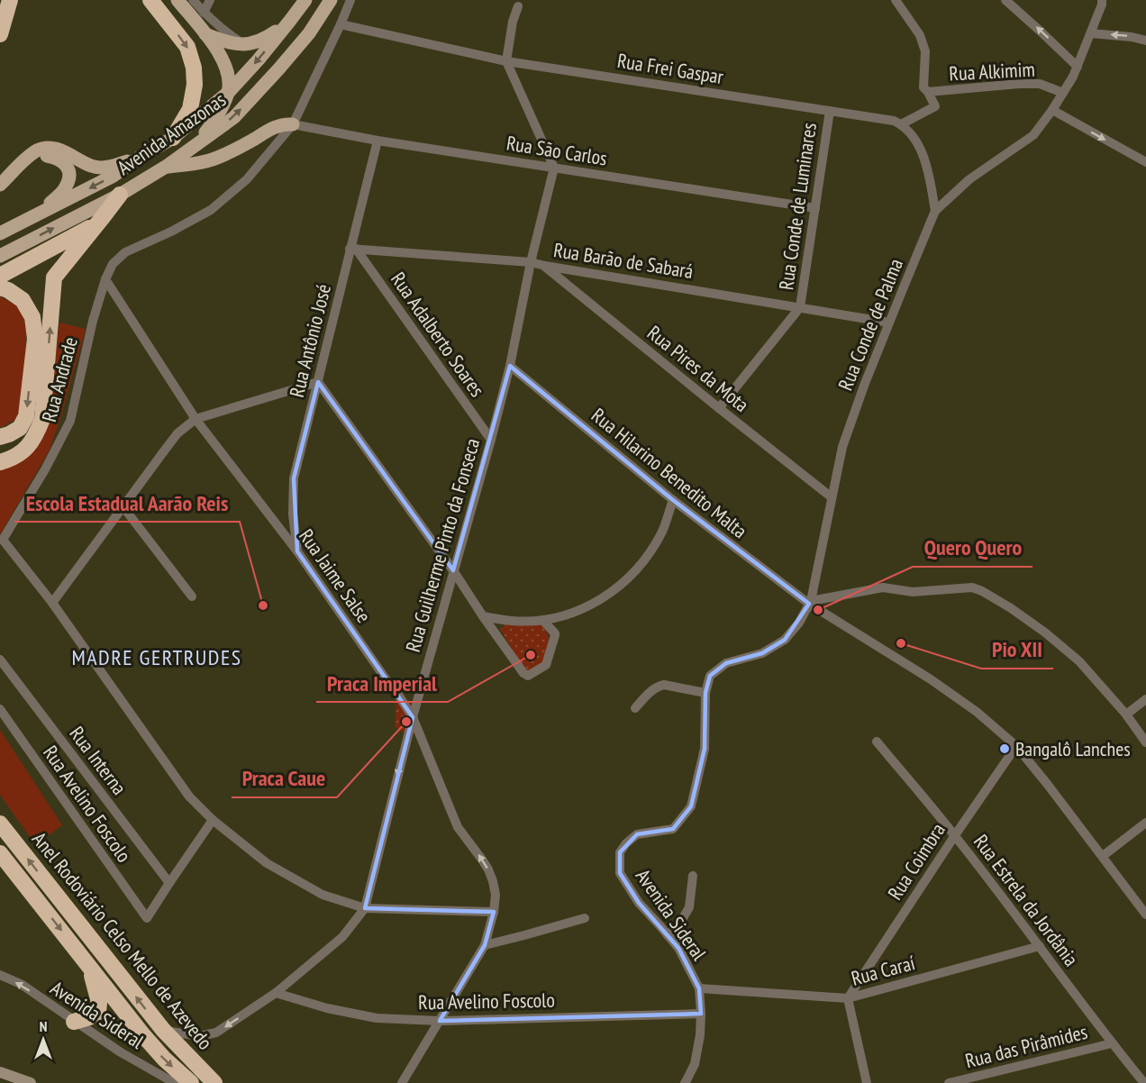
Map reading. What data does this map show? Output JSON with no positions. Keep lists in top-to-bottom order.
{
  "streets": {
    "highway": ["Anel Rodoviário Celso Mello de Azevedo"],
    "main road": ["Avenida Amazonas"],
    "street": [
      "Rua Frei Gaspar",
      "Rua Alkimim",
      "Rua São Carlos",
      "Rua Conde de Luminares",
      "Rua Barão de Sabará",
      "Rua Conde de Palma",
      "Rua Adalberto Soares",
      "Rua Antônio José",
      "Rua Pires da Mota",
      "Rua Andrade",
      "Rua Hilarino Benedito Malta",
      "Rua Guilherme Pinto da Fonseca",
      "Rua Jaime Salse",
      "Rua Interna",
      "Rua Avelino Foscolo",
      "Rua Coimbra",
      "Rua Estrela da Jordânia",
      "Avenida Sideral",
      "Rua Caraí",
      "Rua das Pirâmides"
    ]
  },
  "crossings": [
    ["Rua Frei Gaspar", "Rua Conde de Luminares"],
    ["Rua Frei Gaspar", "Rua Andrade"],
    ["Rua Alkimim", "Rua Conde de Palma"],
    ["Rua São Carlos", "Rua Conde de Luminares"],
    ["Rua São Carlos", "Rua Antônio José"],
    ["Rua São Carlos", "Rua Andrade"],
    ["Rua São Carlos", "Rua Guilherme Pinto da Fonseca"],
    ["Rua Conde de Luminares", "Rua Barão de Sabará"],
    ["Rua Conde de Luminares", "Rua Pires da Mota"],
    ["Rua Barão de Sabará", "Rua Conde de Palma"],
    ["Rua Barão de Sabará", "Rua Adalberto Soares"],
    ["Rua Barão de Sabará", "Rua Antônio José"],
    ["Rua Barão de Sabará", "Rua Pires da Mota"],
    ["Rua Barão de Sabará", "Rua Guilherme Pinto da Fonseca"],
    ["Rua Conde de Palma", "Rua Pires da Mota"],
    ["Rua Conde de Palma", "Rua Hilarino Benedito Malta"],
    ["Rua Conde de Palma", "Avenida Sideral"],
    ["Rua Adalberto Soares", "Rua Antônio José"],
    ["Rua Adalberto Soares", "Rua Guilherme Pinto da Fonseca"],
    ["Rua Antônio José", "Rua Jaime Salse"],
    ["Rua Andrade", "Rua Jaime Salse"],
    ["Rua Hilarino Benedito Malta", "Rua Guilherme Pinto da Fonseca"],
    ["Rua Hilarino Benedito Malta", "Rua Coimbra"],
    ["Rua Hilarino Benedito Malta", "Avenida Sideral"],
    ["Rua Guilherme Pinto da Fonseca", "Rua Jaime Salse"],
    ["Rua Guilherme Pinto da Fonseca", "Rua Avelino Foscolo"],
    ["Rua Guilherme Pinto da Fonseca", "Anel Rodoviário Celso Mello de Azevedo"],
    ["Rua Jaime Salse", "Rua Avelino Foscolo"],
    ["Rua Interna", "Rua Avelino Foscolo"],
    ["Rua Avelino Foscolo", "Avenida Sideral"],
    ["Rua Coimbra", "Rua Estrela da Jordânia"],
    ["Rua Coimbra", "Rua Caraí"],
    ["Rua Estrela da Jordânia", "Rua Caraí"],
    ["Rua Estrela da Jordânia", "Rua das Pirâmides"],
    ["Avenida Sideral", "Anel Rodoviário Celso Mello de Azevedo"],
    ["Avenida Sideral", "Rua Caraí"]
  ],
  "districts": ["MADRE GERTRUDES"],
  "places": [
    "Escola Estadual Aarão Reis",
    "Quero Quero",
    "Pio XII",
    "Praca Imperial",
    "Praca Caue",
    "Bangalô Lanches"
  ],
  "north": "top"
}
